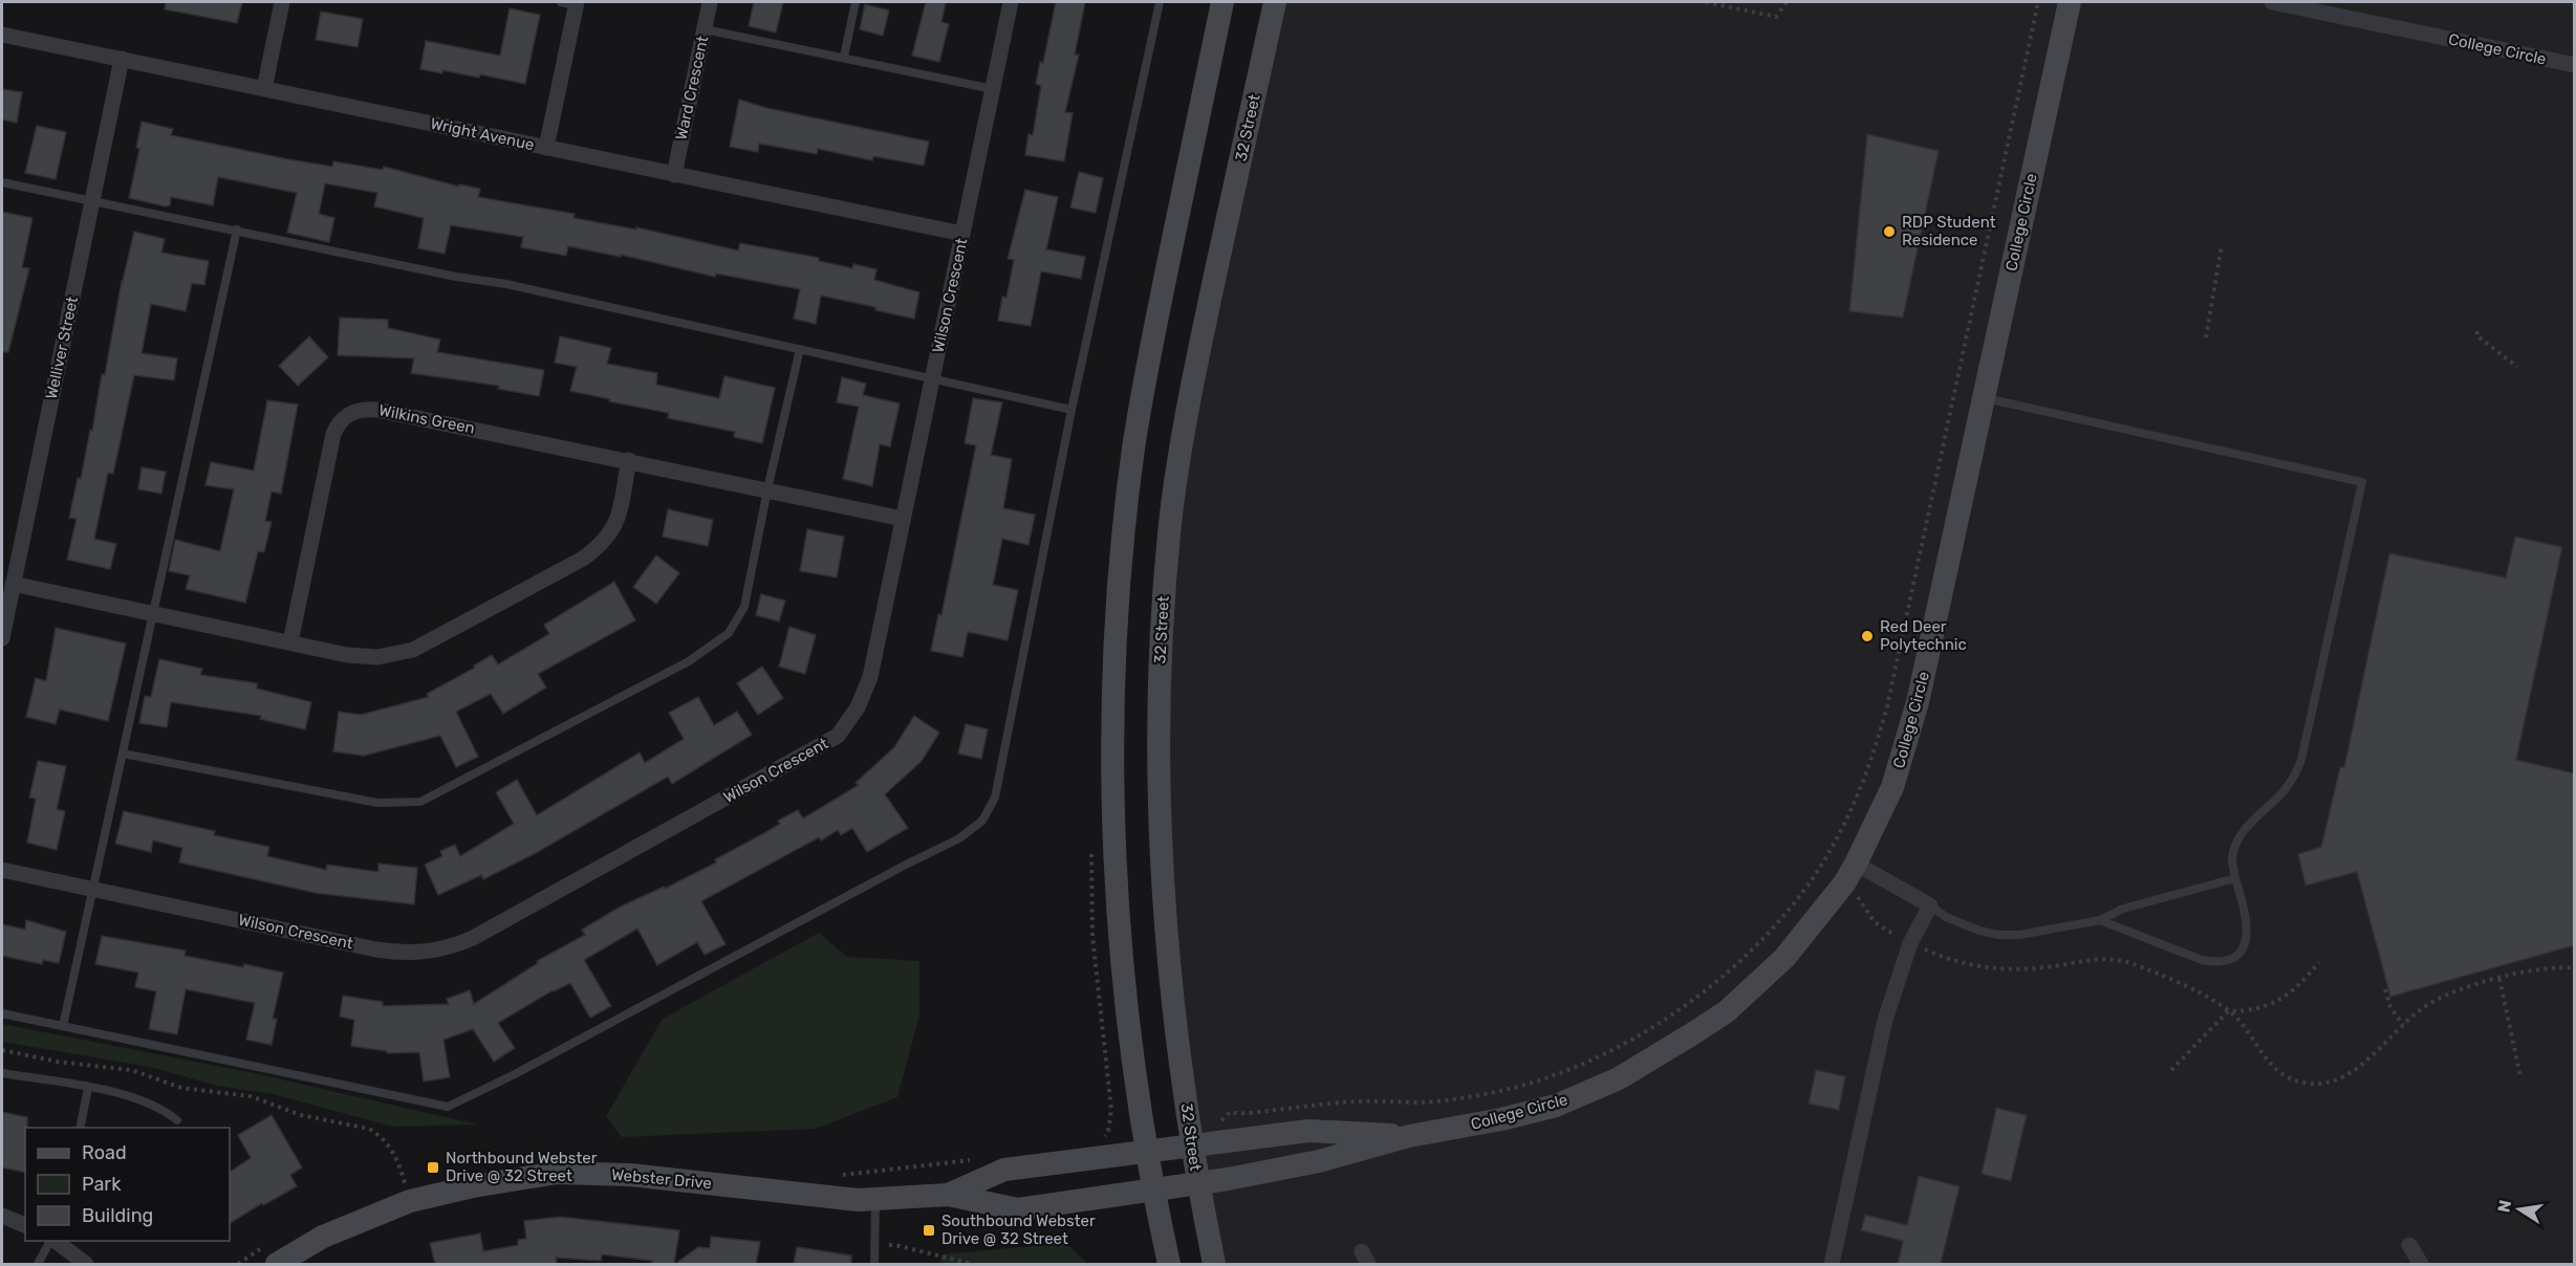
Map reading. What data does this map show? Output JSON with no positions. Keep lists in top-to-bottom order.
{
  "streets": {
    "street": [
      "College Circle",
      "Ward Crescent",
      "32 Street",
      "Wright Avenue",
      "Wilson Crescent",
      "Welliver Street",
      "Wilkins Green",
      "Webster Drive"
    ]
  },
  "crossings": [
    ["College Circle", "32 Street"],
    ["College Circle", "Webster Drive"],
    ["Ward Crescent", "Wright Avenue"],
    ["Wright Avenue", "Wilson Crescent"],
    ["Wright Avenue", "Welliver Street"],
    ["Wilson Crescent", "Wilkins Green"]
  ],
  "places": {
    "other": ["RDP Student Residence", "Red Deer Polytechnic"],
    "transit": ["Northbound Webster Drive @ 32 Street", "Southbound Webster Drive @ 32 Street"]
  },
  "legend": ["Road", "Park", "Building"],
  "north": "left"
}
